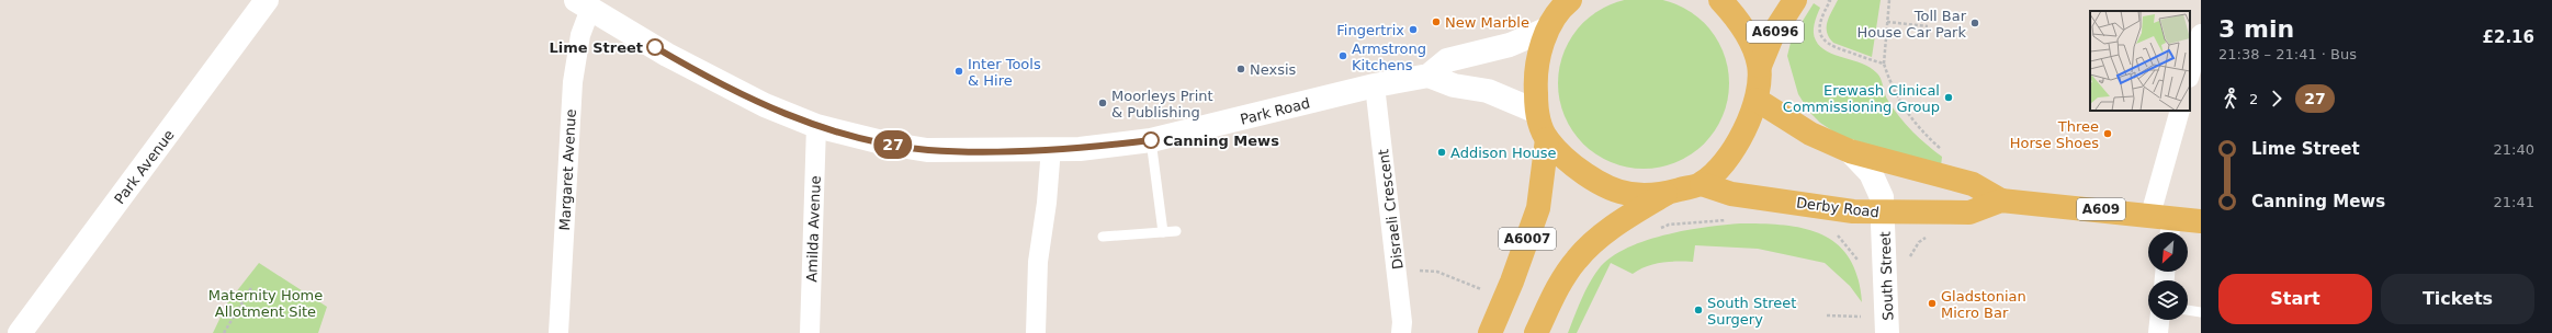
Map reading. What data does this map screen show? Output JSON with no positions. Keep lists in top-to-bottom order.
{
  "streets": {
    "main road": [
      "A6096",
      "Derby Road",
      "A609",
      "A6007"
    ],
    "street": [
      "Park Road",
      "Park Avenue",
      "Margaret Avenue",
      "Disraeli Crescent",
      "Amilda Avenue",
      "South Street"
    ]
  },
  "crossings": [
    ["Park Road", "Margaret Avenue"],
    ["Park Road", "Disraeli Crescent"],
    ["Park Road", "Amilda Avenue"],
    ["Derby Road", "South Street"]
  ],
  "parks": ["Maternity Home Allotment Site"],
  "places": [
    "New Marble",
    "Toll Bar House Car Park",
    "Fingertrix",
    "Lime Street",
    "Armstrong Kitchens",
    "Nexsis",
    "Inter Tools & Hire",
    "Erewash Clinical Commissioning Group",
    "Moorleys Print & Publishing",
    "Three Horse Shoes",
    "Canning Mews",
    "Addison House",
    "Gladstonian Micro Bar",
    "South Street Surgery"
  ],
  "lines": ["bus line 27"],
  "north": "bottom left",
  "page": {
    "on_map": "27",
    "heading": ["3 min", "21:38 – 21:41 · Bus", "£2.16"],
    "legs": ["2", "27"],
    "list": [
      {
        "name": "Lime Street",
        "value": "21:40"
      },
      {
        "name": "Canning Mews",
        "value": "21:41"
      }
    ],
    "buttons": ["Start", "Tickets"]
  }
}
